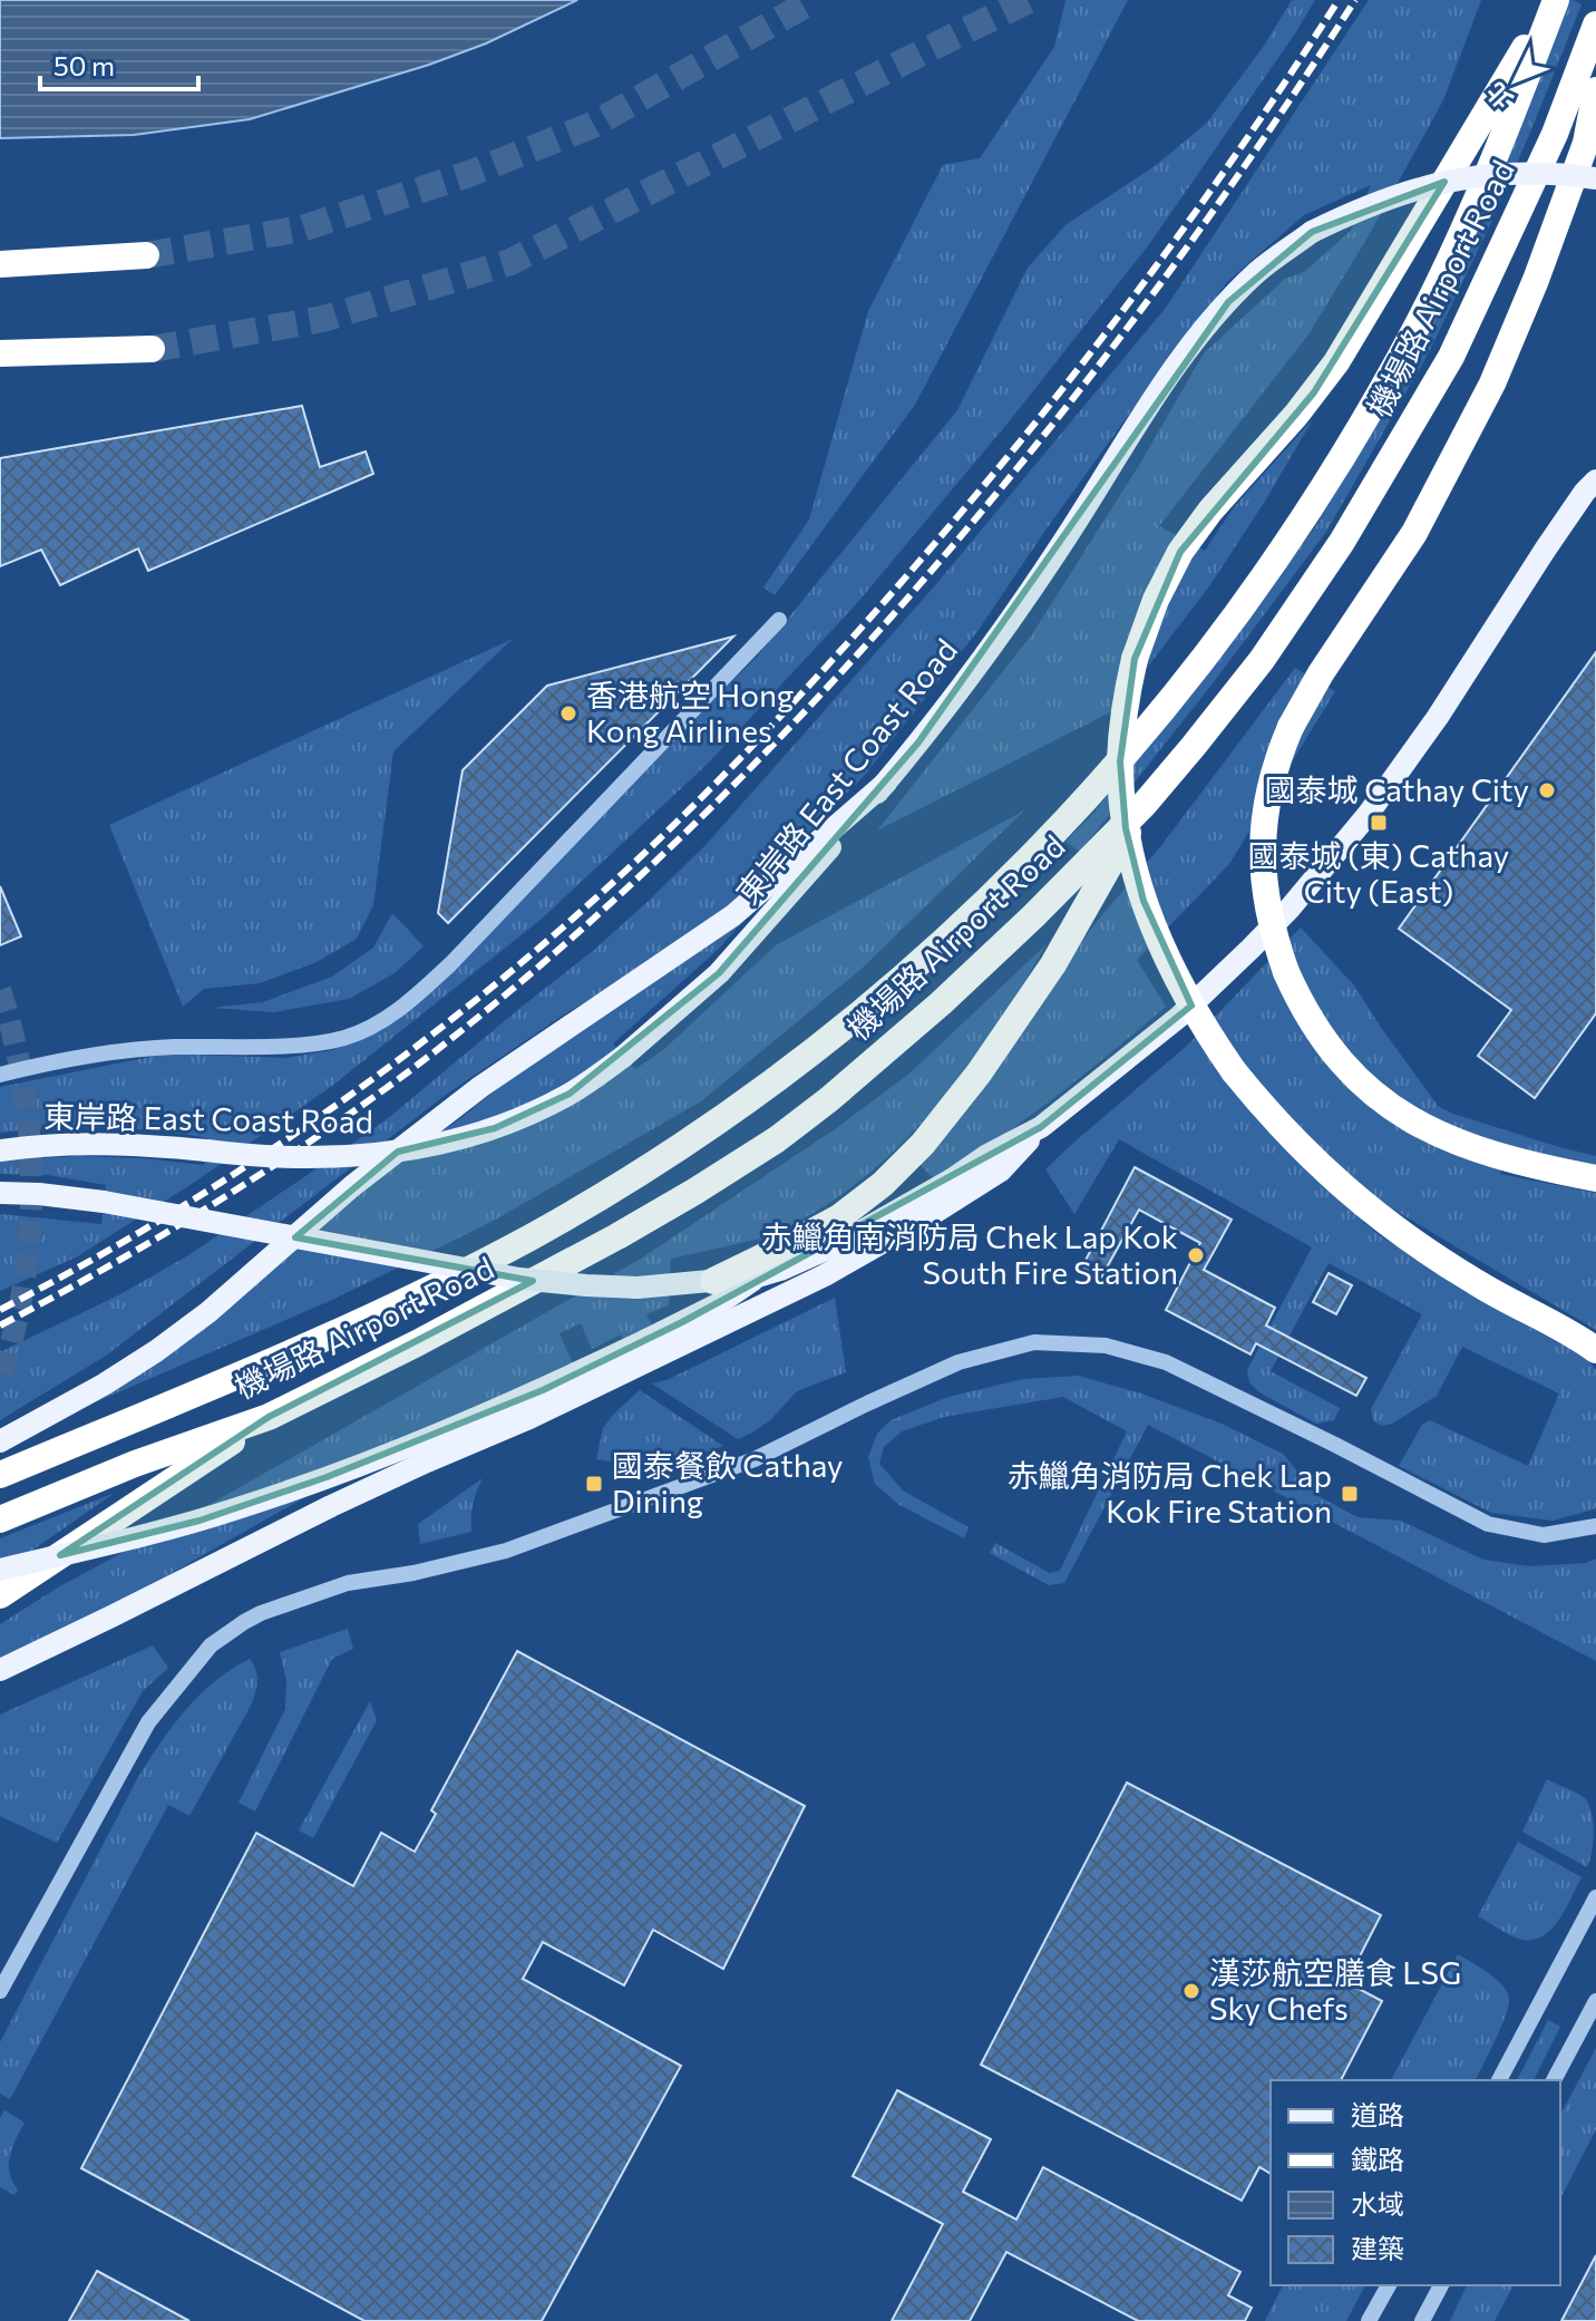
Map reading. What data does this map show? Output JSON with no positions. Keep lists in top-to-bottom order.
{
  "streets": {
    "highway": ["機場路 Airport Road"],
    "main road": ["東岸路 East Coast Road"]
  },
  "places": {
    "other": [
      "香港航空 Hong Kong Airlines",
      "國泰城 Cathay City",
      "赤鱲角南消防局 Chek Lap Kok South Fire Station",
      "漢莎航空膳食 LSG Sky Chefs"
    ],
    "transit": ["國泰城 (東) Cathay City (East)", "國泰餐飲 Cathay Dining", "赤鱲角消防局 Chek Lap Kok Fire Station"]
  },
  "legend": [
    "道路",
    "鐵路",
    "水域",
    "建築"
  ],
  "scale_bar": "50 m",
  "north": "bottom left"
}
